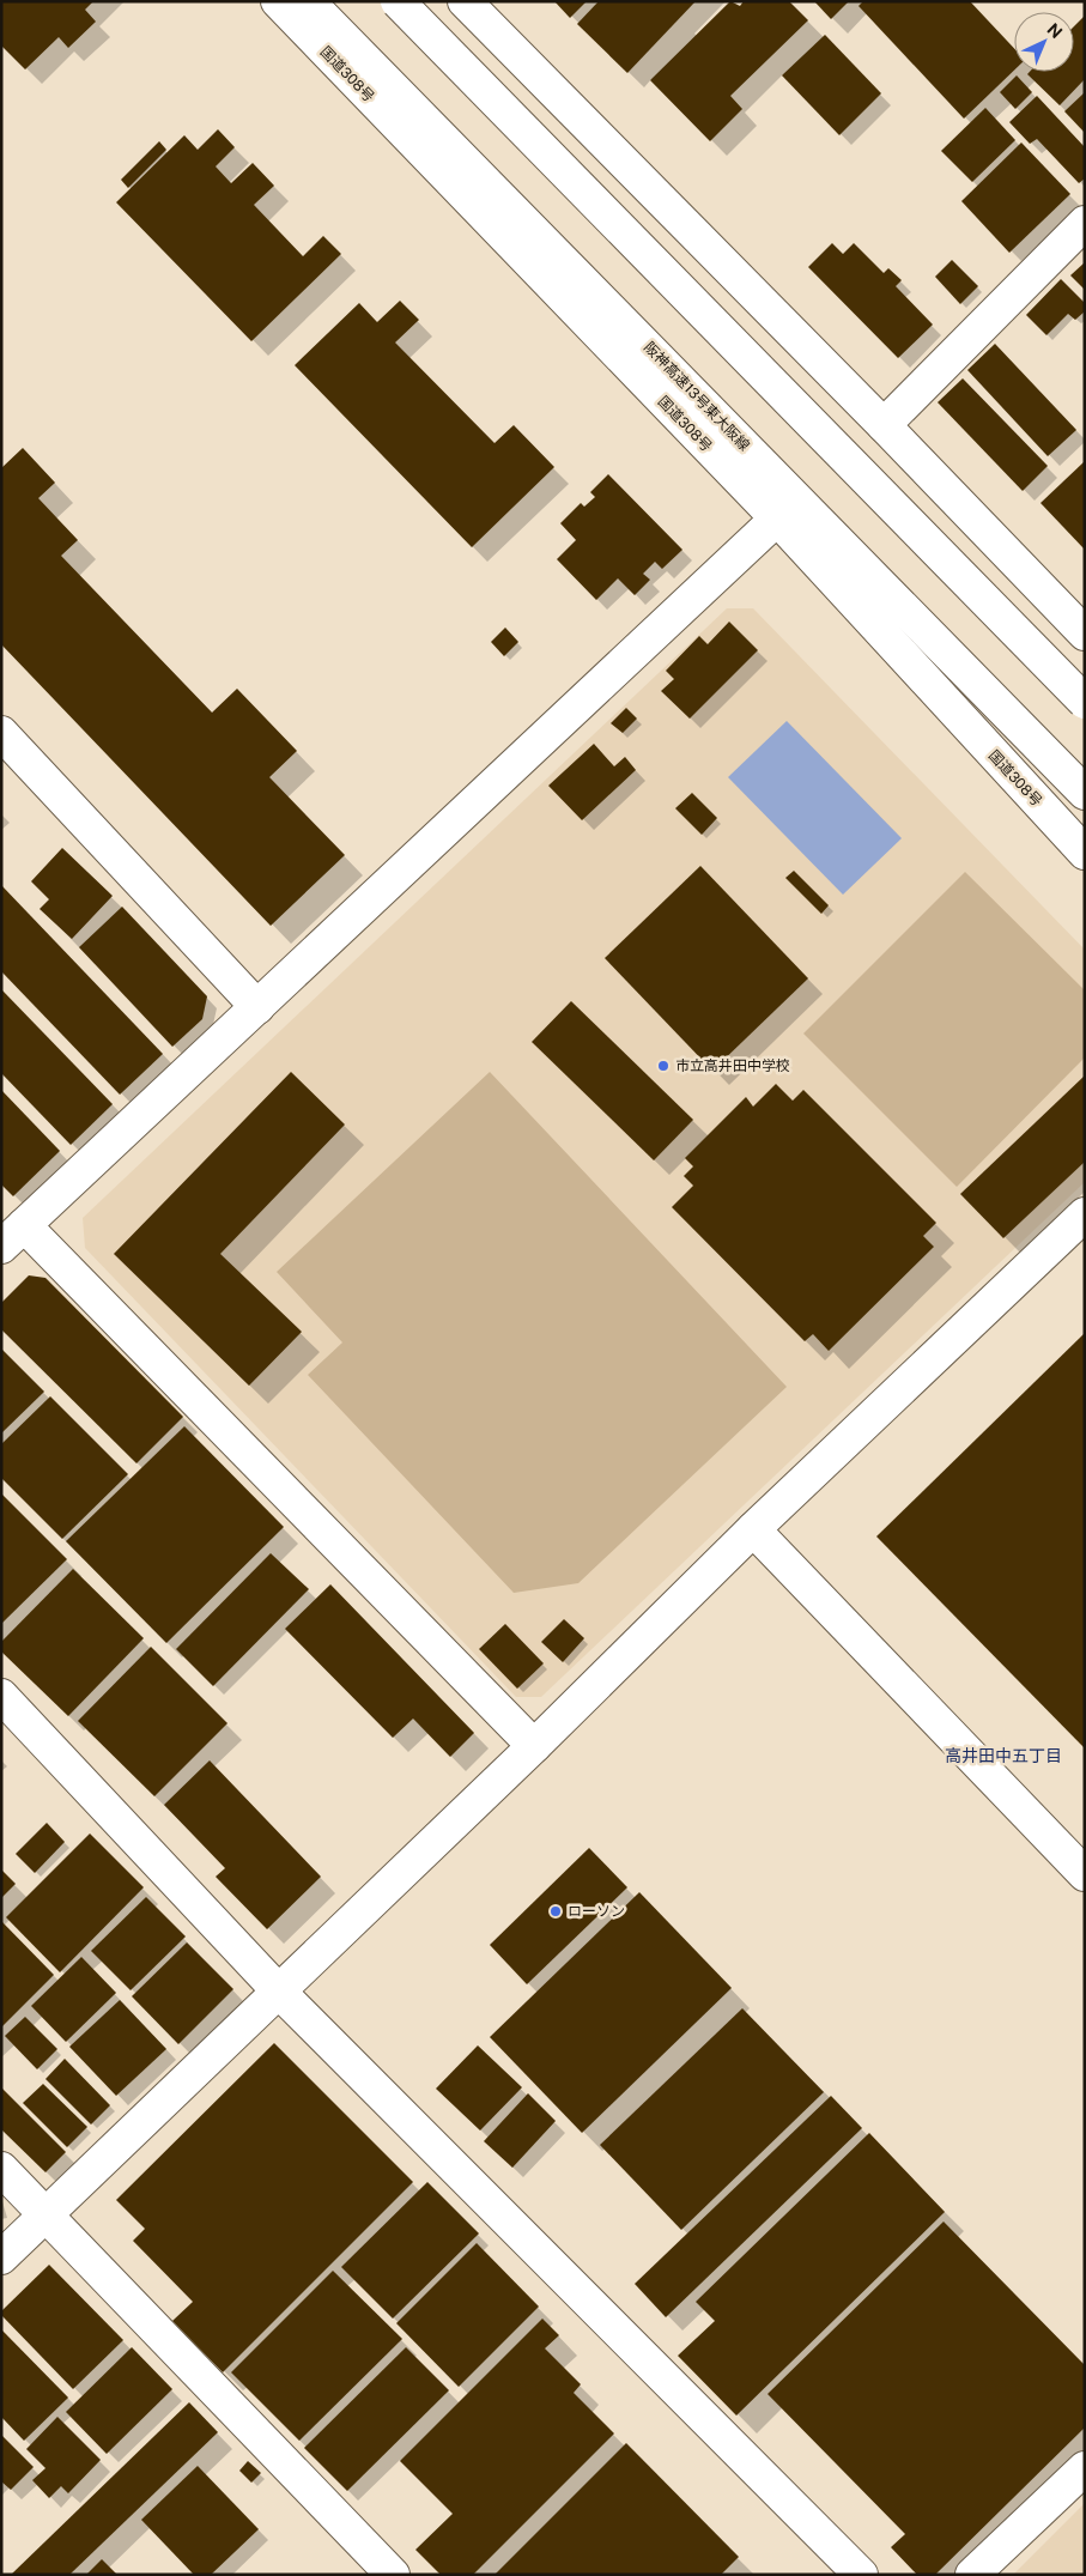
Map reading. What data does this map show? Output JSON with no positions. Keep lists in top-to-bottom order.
{
  "streets": {
    "main road": ["国道308号", "阪神高速13号東大阪線"]
  },
  "districts": ["高井田中五丁目"],
  "places": ["市立高井田中学校", "ローソン"],
  "north": "top right"
}
